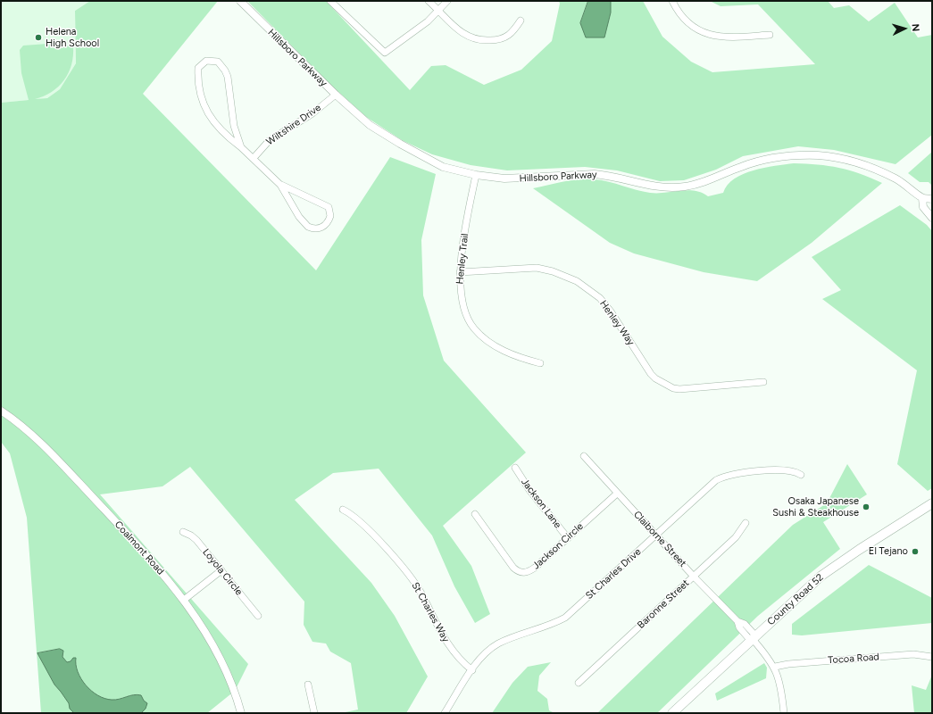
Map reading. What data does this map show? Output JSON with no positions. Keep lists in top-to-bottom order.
{
  "streets": {
    "main road": ["County Road 52"],
    "street": [
      "Hillsboro Parkway",
      "Wiltshire Drive",
      "Henley Trail",
      "Henley Way",
      "Jackson Lane",
      "Claiborne Street",
      "Jackson Circle",
      "Coalmont Road",
      "Loyola Circle",
      "St Charles Drive",
      "Baronne Street",
      "St Charles Way",
      "Tocoa Road"
    ]
  },
  "crossings": [
    ["Hillsboro Parkway", "Wiltshire Drive"],
    ["Hillsboro Parkway", "Henley Trail"],
    ["Henley Trail", "Henley Way"],
    ["Jackson Lane", "Jackson Circle"],
    ["Claiborne Street", "Jackson Circle"],
    ["Claiborne Street", "St Charles Drive"],
    ["Claiborne Street", "County Road 52"],
    ["Claiborne Street", "Baronne Street"],
    ["Claiborne Street", "Tocoa Road"],
    ["St Charles Drive", "St Charles Way"]
  ],
  "places": ["Helena High School", "Osaka Japanese Sushi & Steakhouse", "El Tejano"],
  "north": "right"
}
